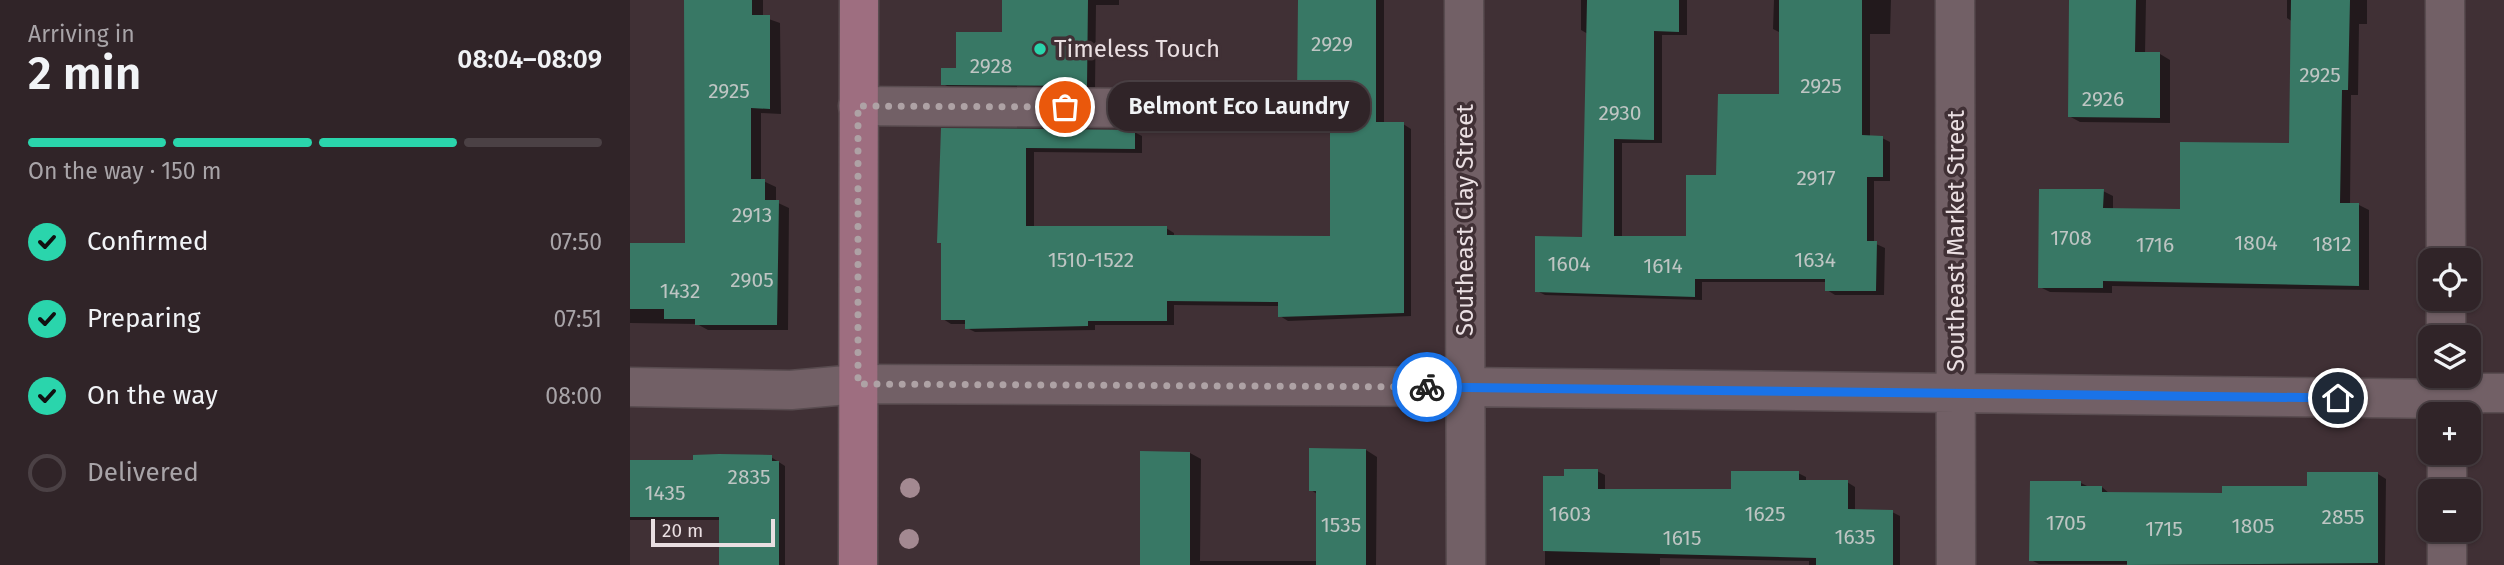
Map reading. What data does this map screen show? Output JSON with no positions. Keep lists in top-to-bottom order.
{
  "streets": {
    "street": ["Southeast Clay Street", "Southeast Market Street"]
  },
  "places": ["Timeless Touch", "Belmont Eco Laundry"],
  "house_numbers": [
    "2929",
    "2928",
    "2925",
    "2925",
    "2925",
    "2926",
    "2930",
    "2917",
    "2913",
    "1708",
    "1804",
    "1812",
    "1716",
    "1510-1522",
    "1634",
    "1604",
    "1614",
    "2905",
    "1432",
    "2835",
    "1435",
    "1603",
    "1625",
    "2855",
    "1705",
    "1535",
    "1805",
    "1715",
    "1635",
    "1615"
  ],
  "scale_bar": "20 m",
  "page": {
    "heading": ["2 min", "Arriving in", "08:04–08:09"],
    "bubble": "Belmont Eco Laundry",
    "bar": "On the way · 150 m",
    "list": [
      ["Confirmed", "07:50"],
      ["Preparing", "07:51"],
      ["On the way", "08:00"],
      "Delivered"
    ],
    "map_buttons": ["+", "−"],
    "scale": "20 m"
  }
}
